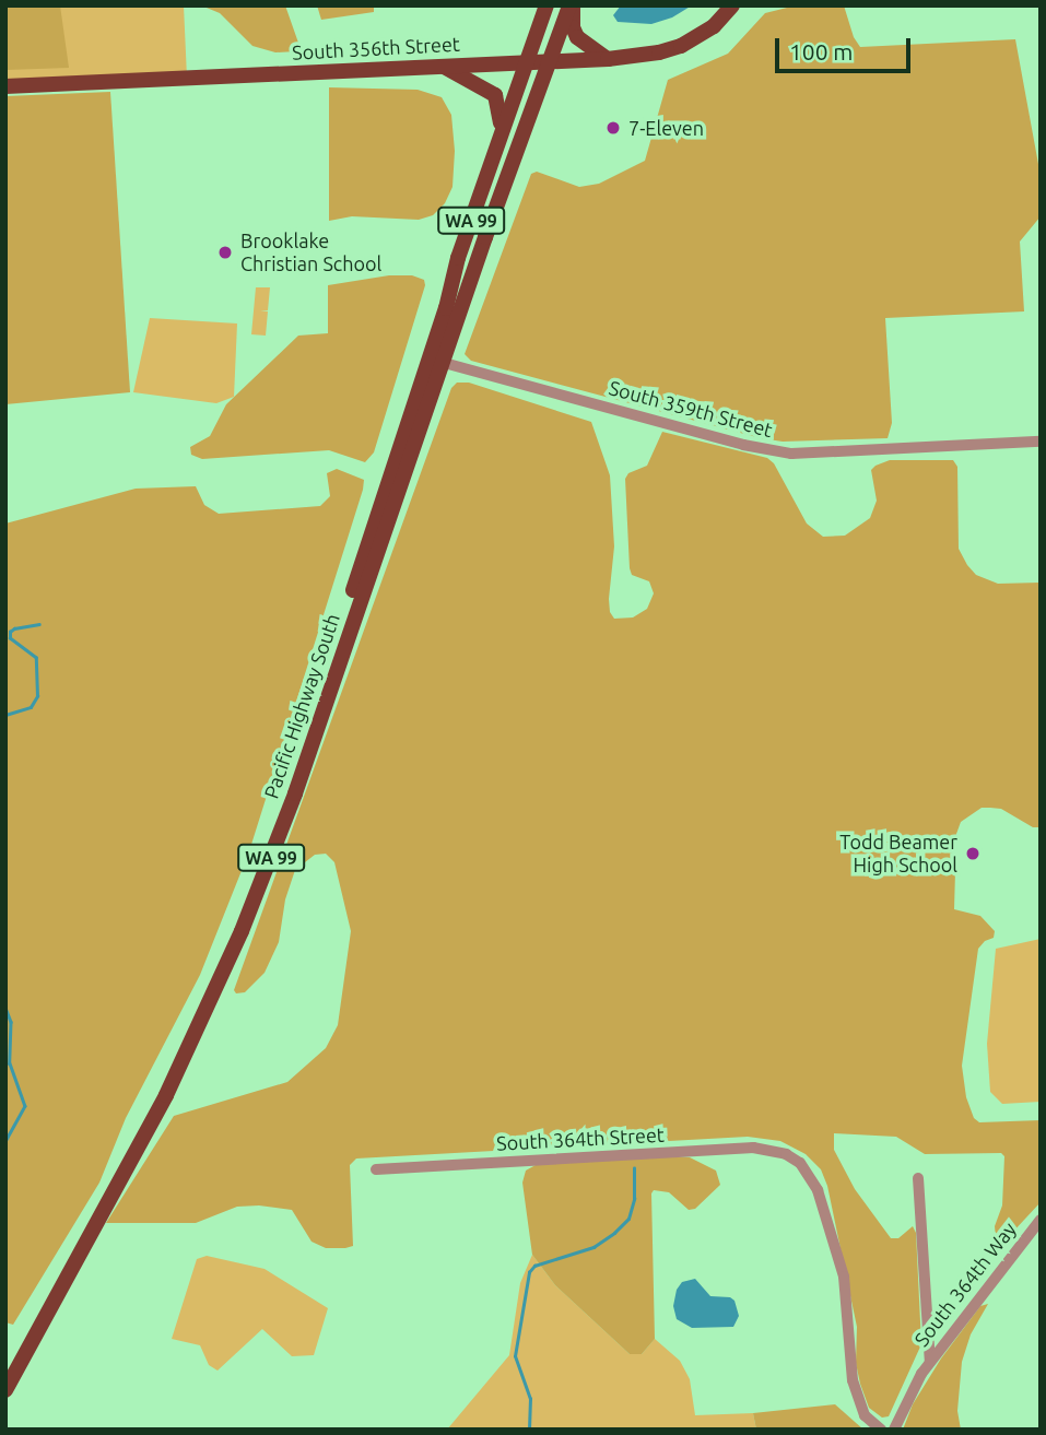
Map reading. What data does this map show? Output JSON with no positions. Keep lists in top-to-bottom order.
{
  "streets": {
    "main road": ["South 356th Street", "WA 99", "Pacific Highway South"],
    "street": ["South 359th Street", "South 364th Street", "South 364th Way"]
  },
  "crossings": [
    ["South 356th Street", "Pacific Highway South"],
    ["South 359th Street", "Pacific Highway South"]
  ],
  "places": ["7-Eleven", "Brooklake Christian School", "Todd Beamer High School"],
  "scale_bar": "100 m"
}
